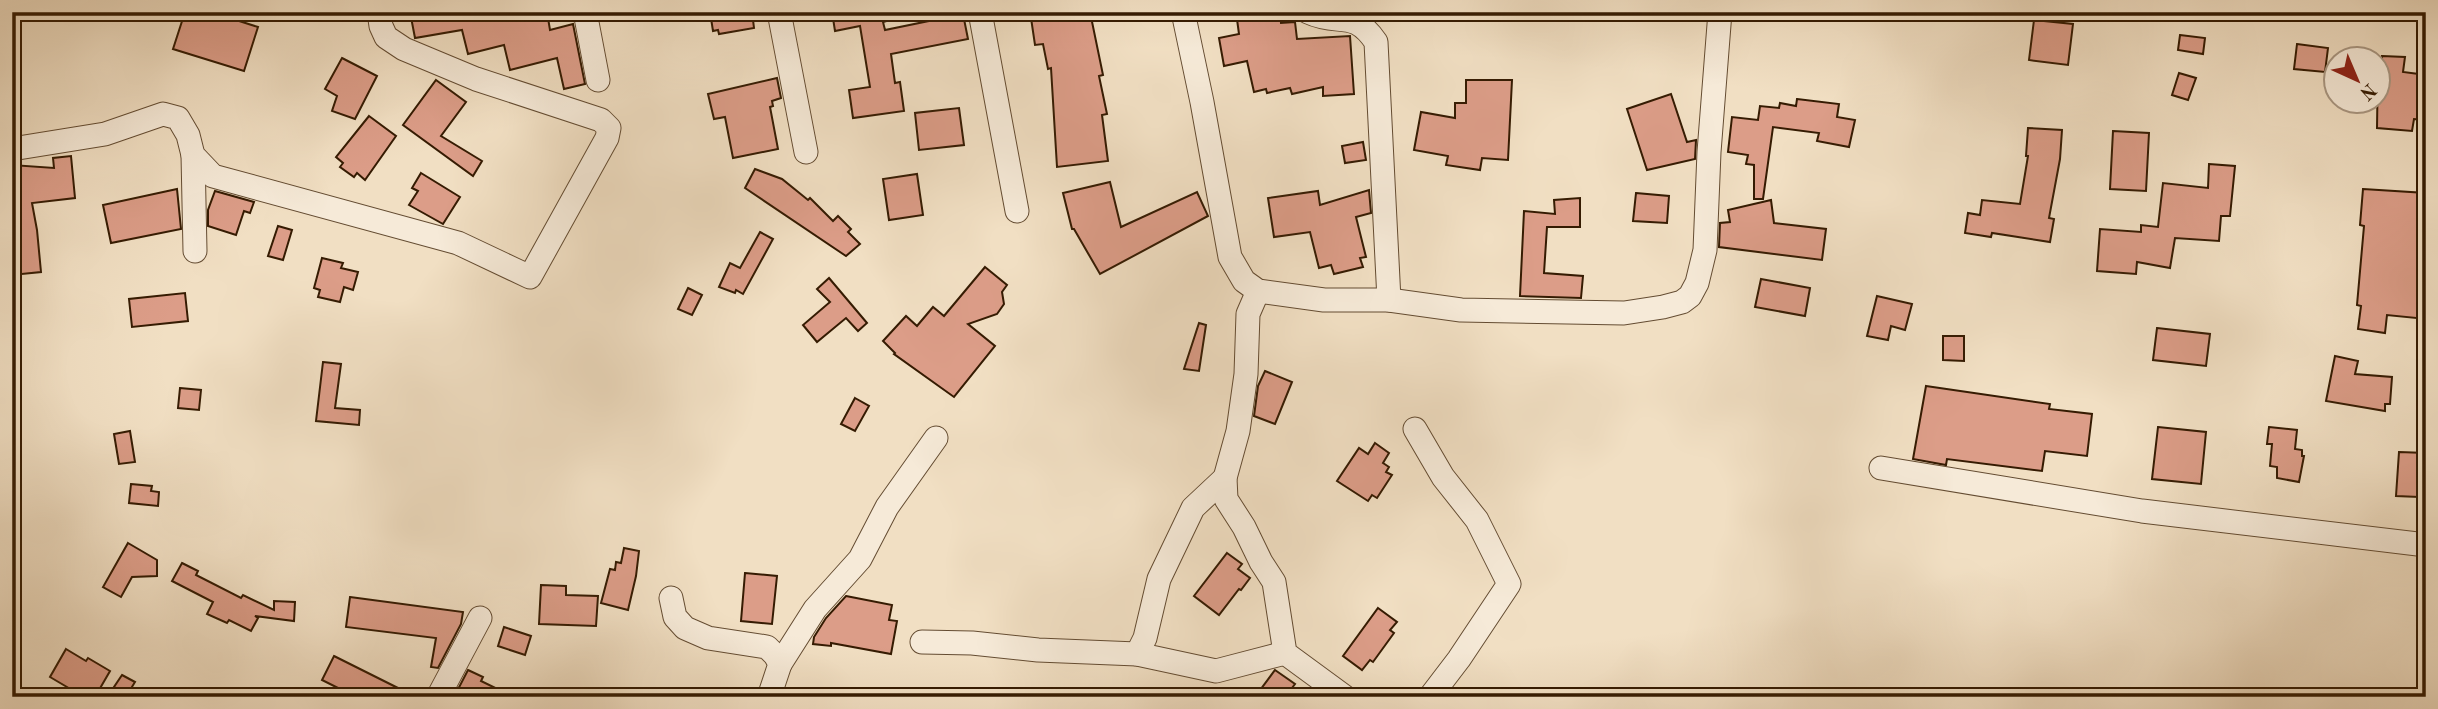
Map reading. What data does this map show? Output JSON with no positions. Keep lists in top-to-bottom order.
{
  "north": "bottom right"
}
